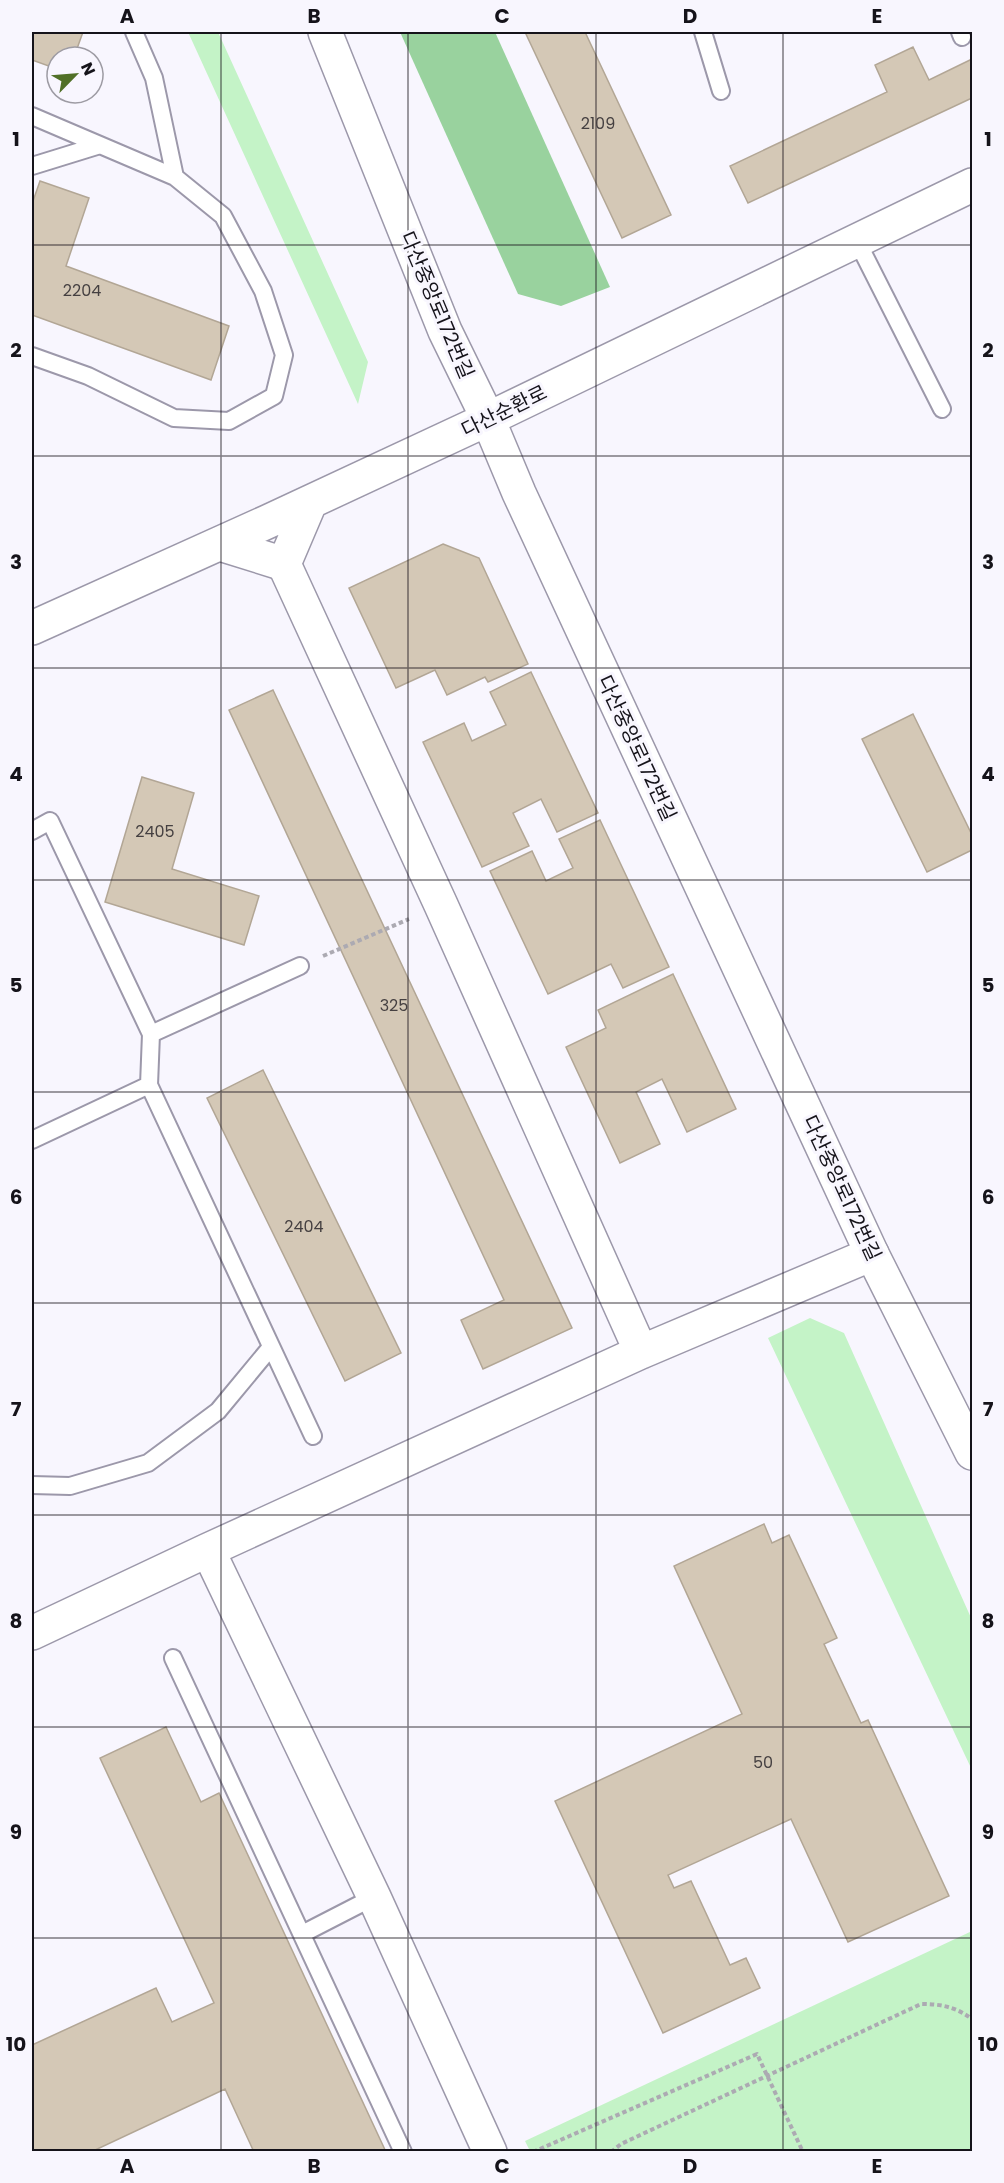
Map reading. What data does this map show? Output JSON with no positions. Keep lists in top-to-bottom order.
{
  "streets": {
    "street": ["다산중앙로172번길", "다산순환로"]
  },
  "crossings": [
    ["다산중앙로172번길", "다산순환로"]
  ],
  "house_numbers": [
    "2109",
    "2204",
    "2405",
    "325",
    "2404",
    "50"
  ],
  "north": "top right",
  "grid": {
    "columns": [
      "A",
      "B",
      "C",
      "D",
      "E"
    ],
    "rows": [
      "1",
      "2",
      "3",
      "4",
      "5",
      "6",
      "7",
      "8",
      "9",
      "10"
    ]
  }
}
